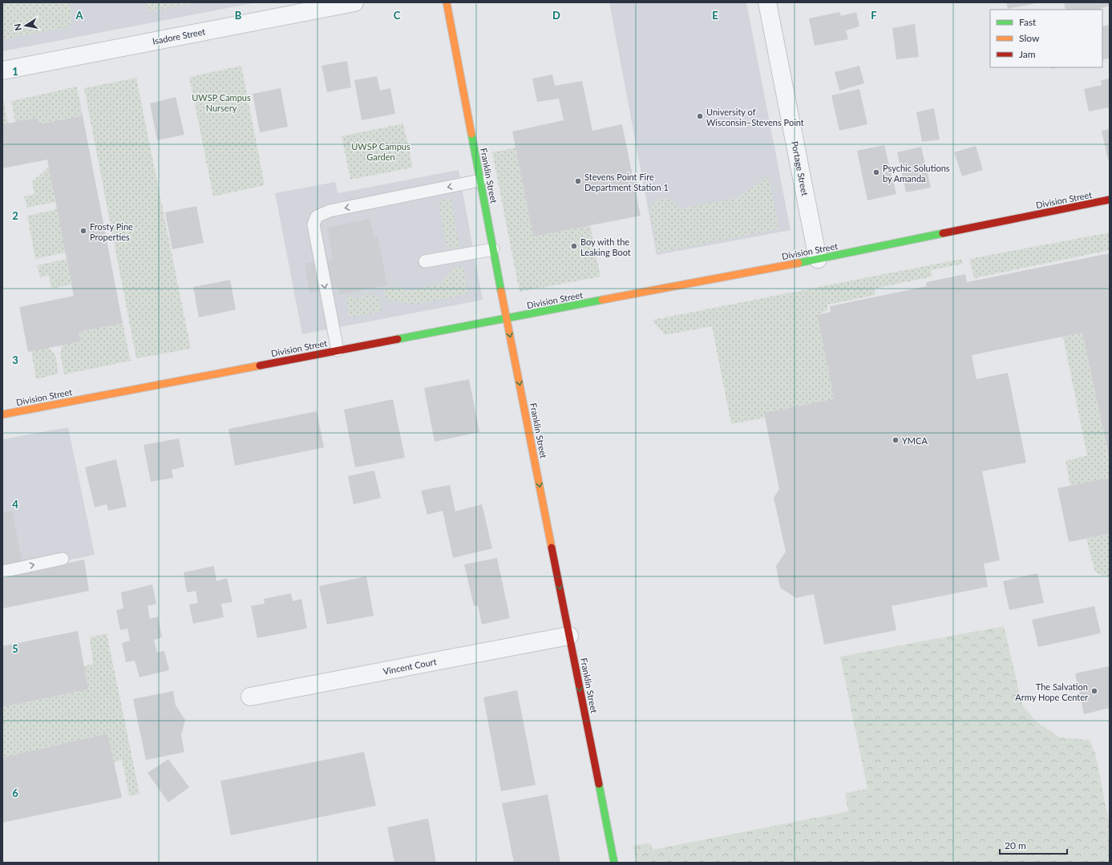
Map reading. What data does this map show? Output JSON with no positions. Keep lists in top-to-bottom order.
{
  "streets": {
    "main road": ["Franklin Street", "Division Street"],
    "street": ["Isadore Street", "Portage Street", "Vincent Court"]
  },
  "crossings": [
    ["Portage Street", "Division Street"],
    ["Franklin Street", "Division Street"],
    ["Franklin Street", "Vincent Court"]
  ],
  "one_way": ["Franklin Street"],
  "parks": ["UWSP Campus Nursery", "UWSP Campus Garden"],
  "places": [
    "University of Wisconsin–Stevens Point",
    "Psychic Solutions by Amanda",
    "Stevens Point Fire Department Station 1",
    "Frosty Pine Properties",
    "Boy with the Leaking Boot",
    "YMCA",
    "The Salvation Army Hope Center"
  ],
  "legend": ["Fast", "Slow", "Jam"],
  "scale_bar": "20 m",
  "north": "left",
  "grid": {
    "columns": [
      "A",
      "B",
      "C",
      "D",
      "E",
      "F"
    ],
    "rows": [
      "1",
      "2",
      "3",
      "4",
      "5",
      "6"
    ]
  }
}
